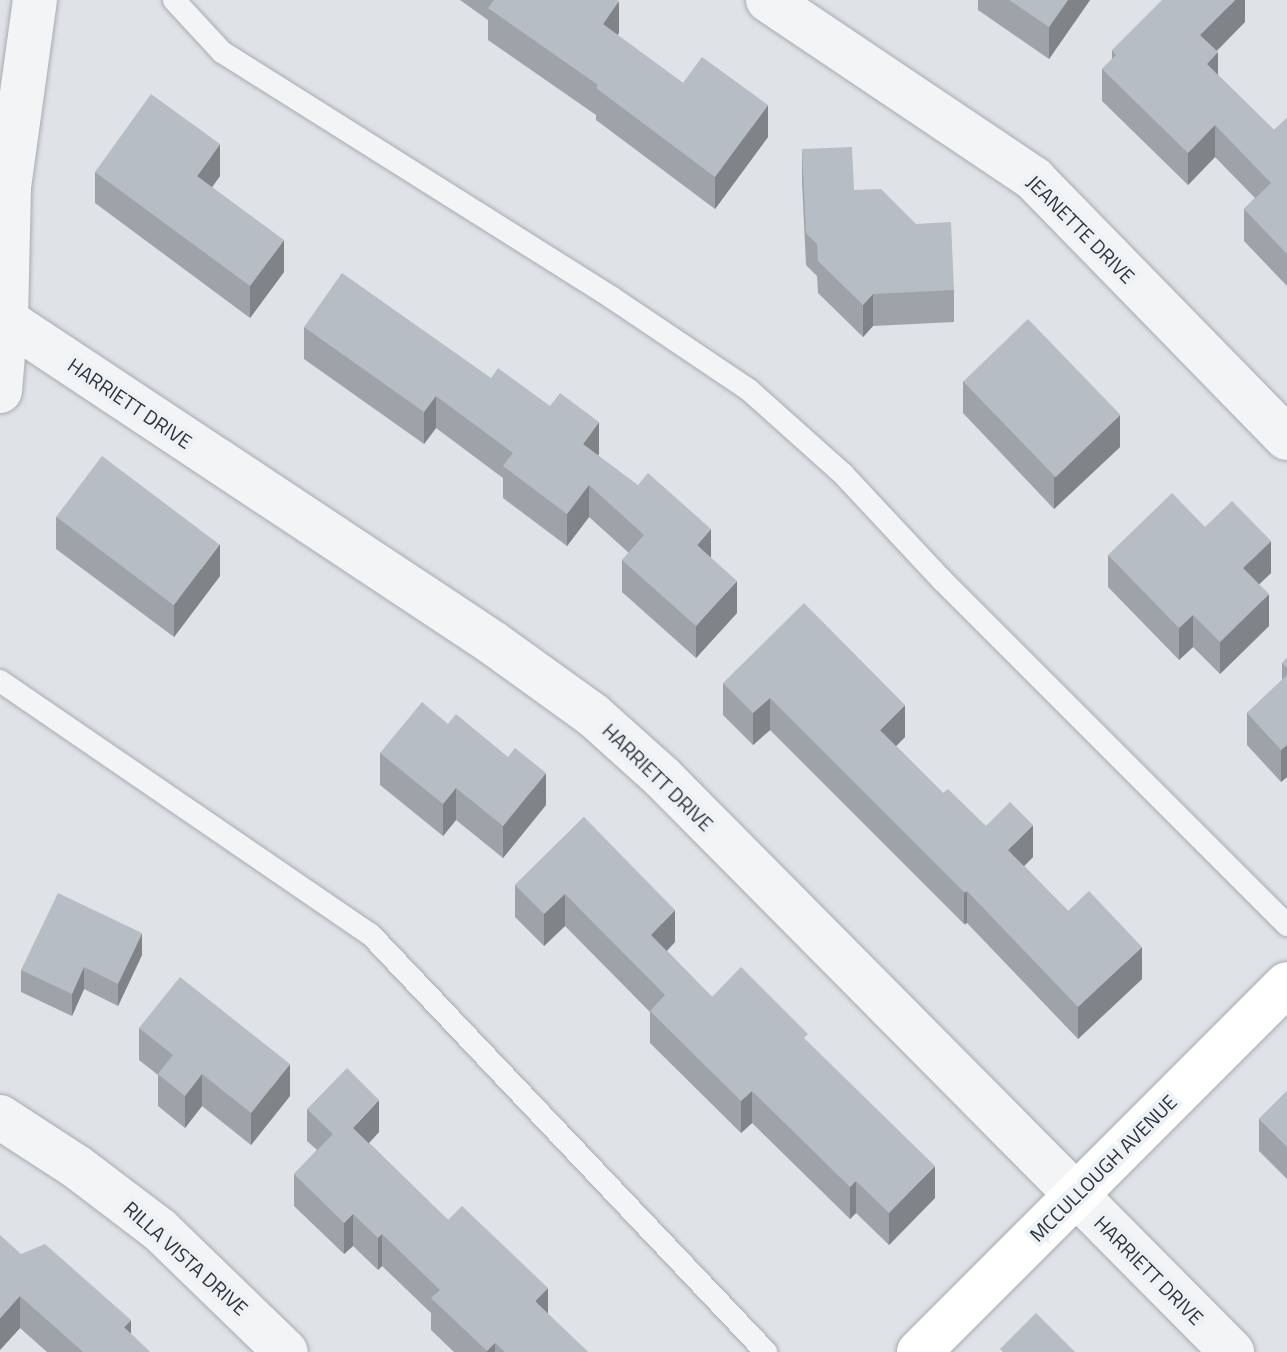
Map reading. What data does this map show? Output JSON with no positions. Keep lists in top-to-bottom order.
{
  "streets": {
    "main road": ["MCCULLOUGH AVENUE"],
    "street": ["JEANETTE DRIVE", "HARRIETT DRIVE", "RILLA VISTA DRIVE"]
  },
  "crossings": [
    ["HARRIETT DRIVE", "MCCULLOUGH AVENUE"]
  ]
}
